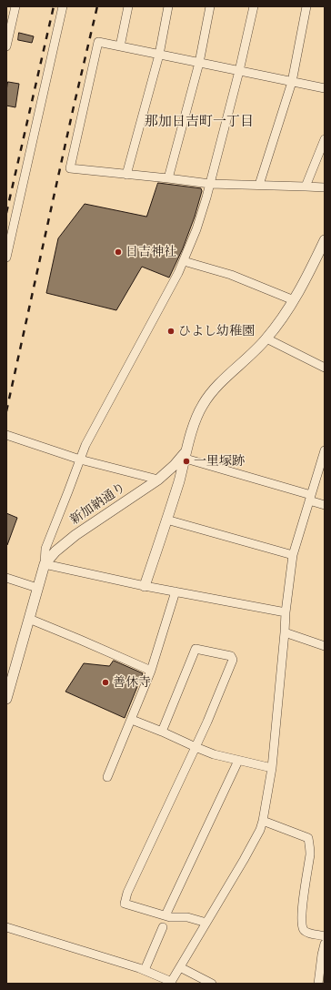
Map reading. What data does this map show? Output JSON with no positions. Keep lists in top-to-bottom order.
{
  "streets": {
    "street": ["新加納通り"]
  },
  "districts": ["那加日吉町一丁目"],
  "places": [
    "日吉神社",
    "ひよし幼稚園",
    "一里塚跡",
    "善休寺"
  ]
}
